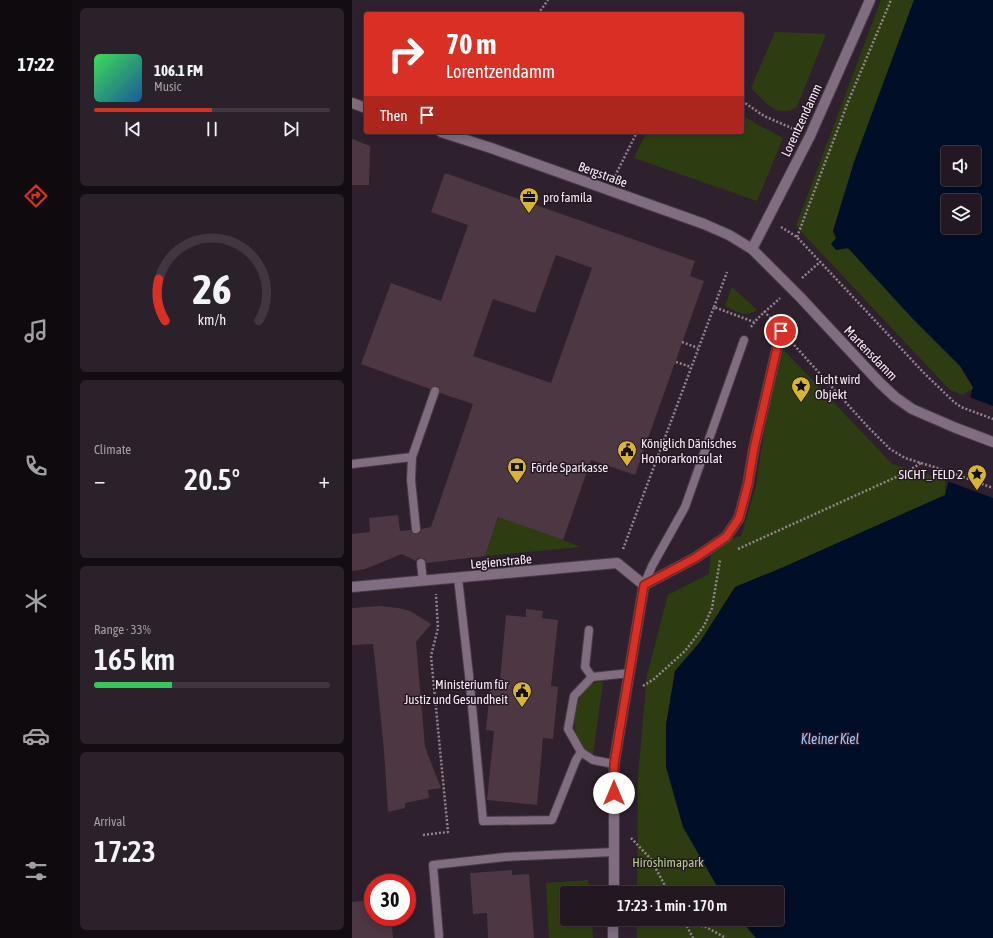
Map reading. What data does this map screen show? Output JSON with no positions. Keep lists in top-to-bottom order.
{
  "streets": {
    "street": [
      "Lorentzendamm",
      "Bergstraße",
      "Martensdamm",
      "Legienstraße"
    ]
  },
  "crossings": [
    ["Lorentzendamm", "Bergstraße"],
    ["Lorentzendamm", "Martensdamm"],
    ["Bergstraße", "Martensdamm"]
  ],
  "water": ["Kleiner Kiel"],
  "parks": ["Hiroshimapark"],
  "places": {
    "office": ["pro famila"],
    "place": ["Licht wird Objekt", "SICHT_FELD 2"],
    "public building": ["Königlich Dänisches Honorarkonsulat", "Ministerium für Justiz und Gesundheit"],
    "bank": ["Förde Sparkasse"]
  },
  "page": {
    "tabs": "17:22",
    "turn": ["70 m", "Lorentzendamm"],
    "song": ["106.1 FM", "Music"],
    "then": "Then",
    "tile": [
      "Climate",
      ["Range · 33%", "165 km"],
      ["Arrival", "17:23"]
    ],
    "heat": ["−", "20.5°", "+"],
    "limit": "30",
    "trip": "17:23 · 1 min · 170 m",
    "gauge": ["26", "km/h"]
  }
}
